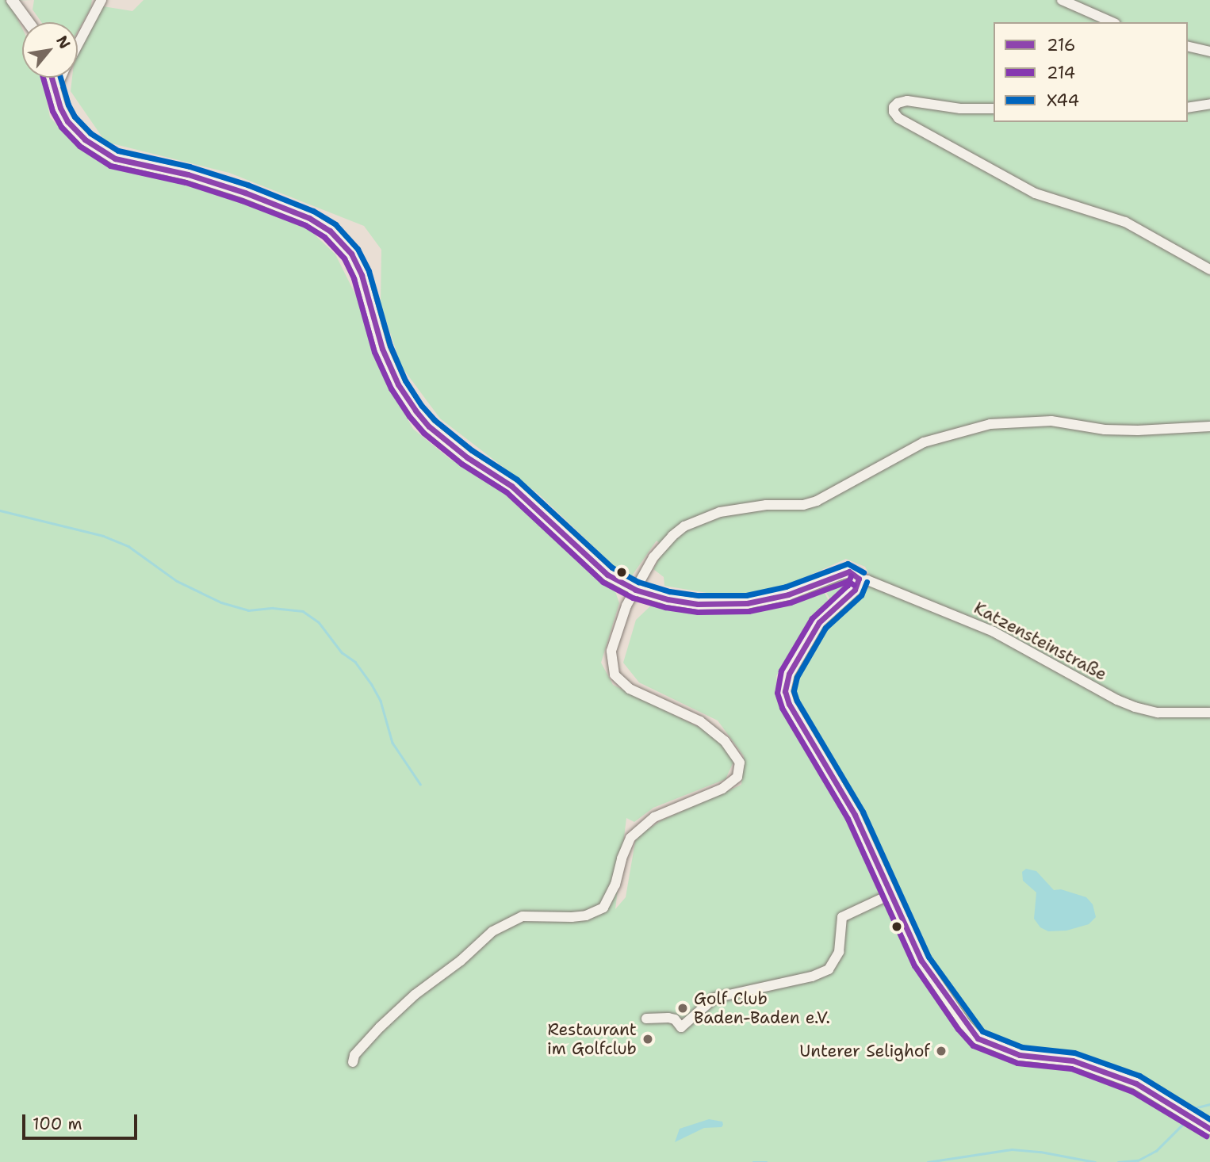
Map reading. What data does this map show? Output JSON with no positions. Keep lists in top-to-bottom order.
{
  "streets": {
    "street": ["Katzensteinstraße"]
  },
  "places": ["Golf Club Baden-Baden e.V.", "Restaurant im Golfclub", "Unterer Selighof"],
  "lines": ["transit line 216", "transit line 214", "transit line X44"],
  "legend": ["216", "214", "X44"],
  "scale_bar": "100 m",
  "north": "top right"
}
